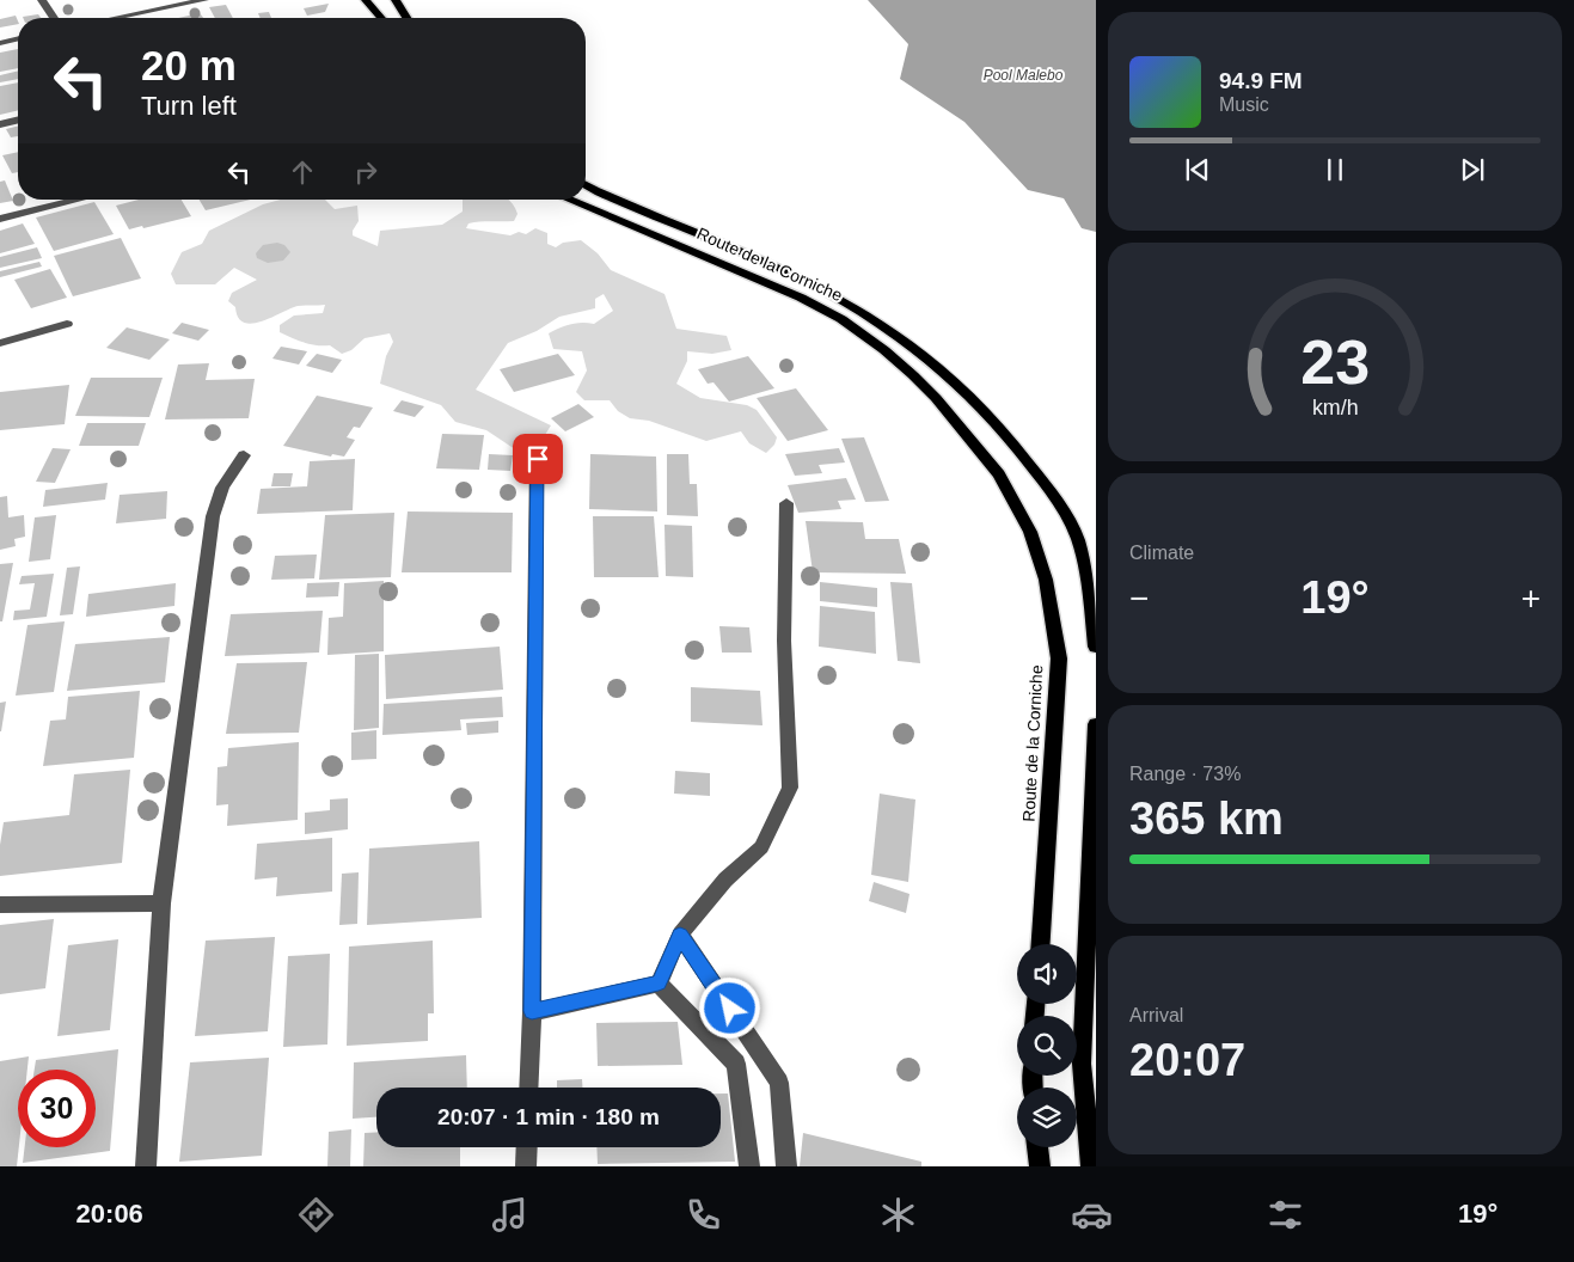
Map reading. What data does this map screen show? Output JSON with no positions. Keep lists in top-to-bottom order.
{
  "streets": {
    "main road": ["Route de la Corniche"]
  },
  "water": ["Pool Malebo"],
  "page": {
    "turn": ["20 m", "Turn left"],
    "song": ["94.9 FM", "Music"],
    "tile": [
      "Climate",
      ["Range · 73%", "365 km"],
      ["Arrival", "20:07"]
    ],
    "heat": ["−", "19°", "+"],
    "limit": "30",
    "trip": "20:07 · 1 min · 180 m",
    "tabs": ["20:06", "19°"],
    "gauge": ["23", "km/h"]
  }
}
